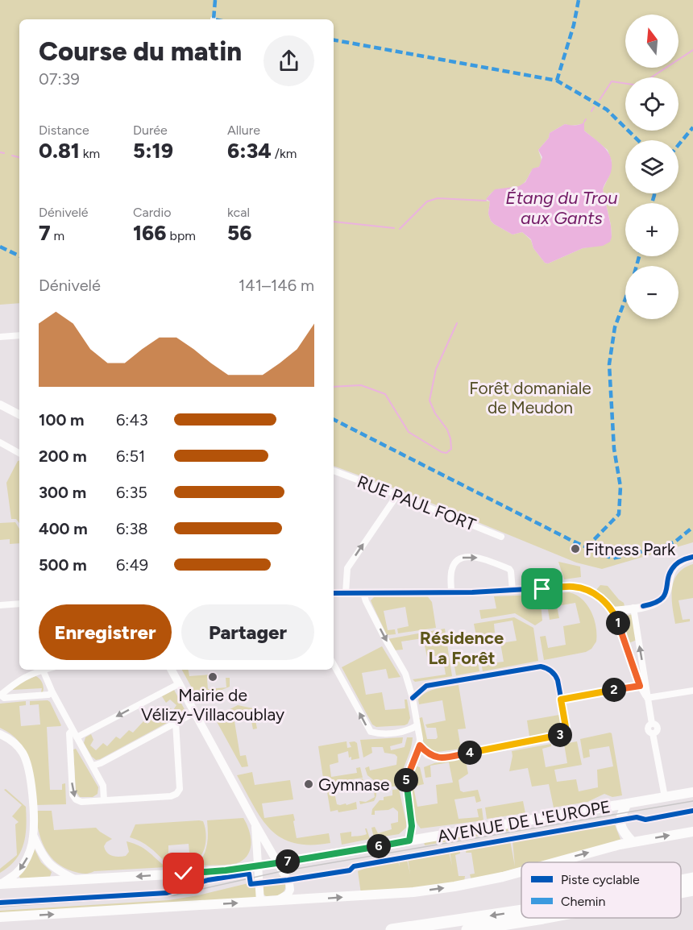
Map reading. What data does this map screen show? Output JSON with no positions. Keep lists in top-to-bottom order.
{
  "streets": {
    "main road": ["AVENUE DE L'EUROPE"],
    "street": ["RUE PAUL FORT"]
  },
  "districts": ["Résidence La Forêt"],
  "water": ["Étang du Trou aux Gants"],
  "parks": ["Forêt domaniale de Meudon"],
  "places": ["Fitness Park", "Mairie de Vélizy-Villacoublay", "Gymnase"],
  "legend": ["Piste cyclable", "Chemin"],
  "north": "top",
  "page": {
    "map_buttons": ["+", "−"],
    "heading": ["Course du matin", "07:39"],
    "stats": [
      ["Distance", "0.81 km"],
      ["Durée", "5:19"],
      ["Allure", "6:34 /km"],
      ["Dénivelé", "7 m"],
      ["Cardio", "166 bpm"],
      ["kcal", "56"]
    ],
    "chart": ["Dénivelé", "141–146 m"],
    "list": [
      {
        "name": "100 m",
        "note": "6:43"
      },
      {
        "name": "200 m",
        "note": "6:51"
      },
      {
        "name": "300 m",
        "note": "6:35"
      },
      {
        "name": "400 m",
        "note": "6:38"
      },
      {
        "name": "500 m",
        "note": "6:49"
      }
    ],
    "buttons": ["Enregistrer", "Partager"],
    "pins": [
      "1",
      "2",
      "3",
      "4",
      "5",
      "6",
      "7"
    ]
  }
}
